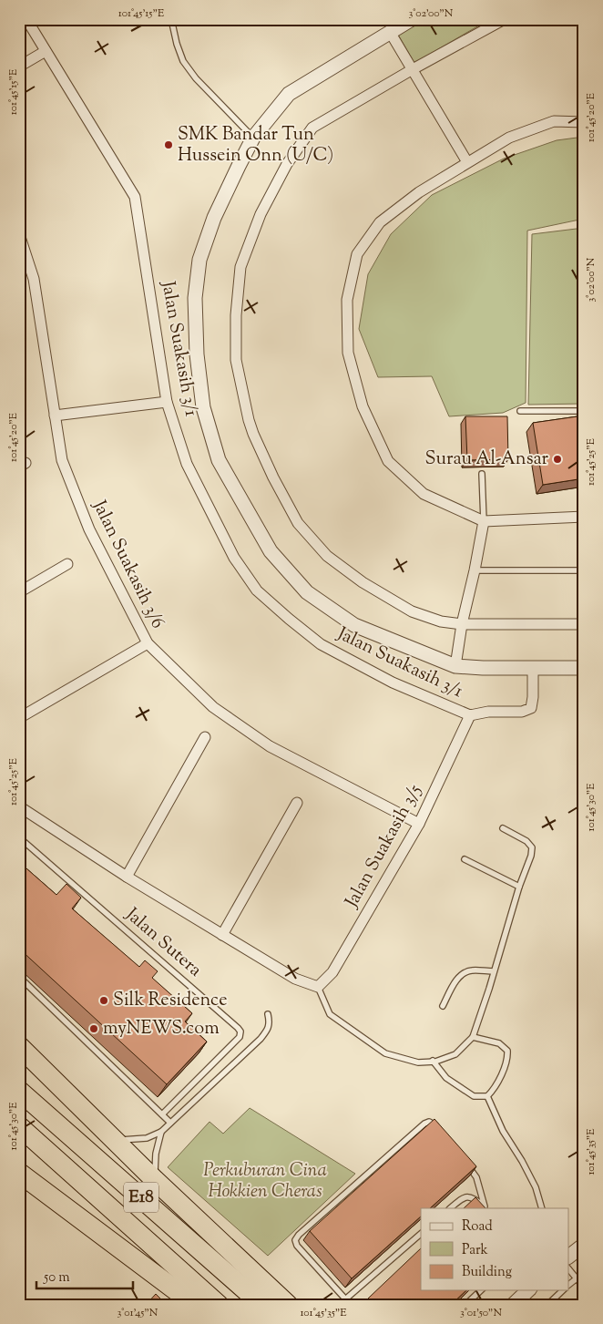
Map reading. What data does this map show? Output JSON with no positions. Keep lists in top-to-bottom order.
{
  "streets": {
    "highway": ["E18"],
    "street": ["Jalan Suakasih 3/1", "Jalan Suakasih 3/6", "Jalan Suakasih 3/5"],
    "lane": ["Jalan Sutera"]
  },
  "crossings": [
    ["Jalan Suakasih 3/1", "Jalan Suakasih 3/5"],
    ["Jalan Suakasih 3/6", "Jalan Suakasih 3/5"]
  ],
  "parks": ["Perkuburan Cina Hokkien Cheras"],
  "places": [
    "SMK Bandar Tun Hussein Onn (U/C)",
    "Surau Al-Ansar",
    "Silk Residence",
    "myNEWS.com"
  ],
  "legend": ["Road", "Park", "Building"],
  "scale_bar": "50 m",
  "coordinates": [
    "101°45'15\"E",
    "3°02'00\"N",
    "101°45'20\"E",
    "101°45'25\"E",
    "101°45'30\"E",
    "101°45'35\"E",
    "3°01'45\"N",
    "3°01'50\"N"
  ]
}
